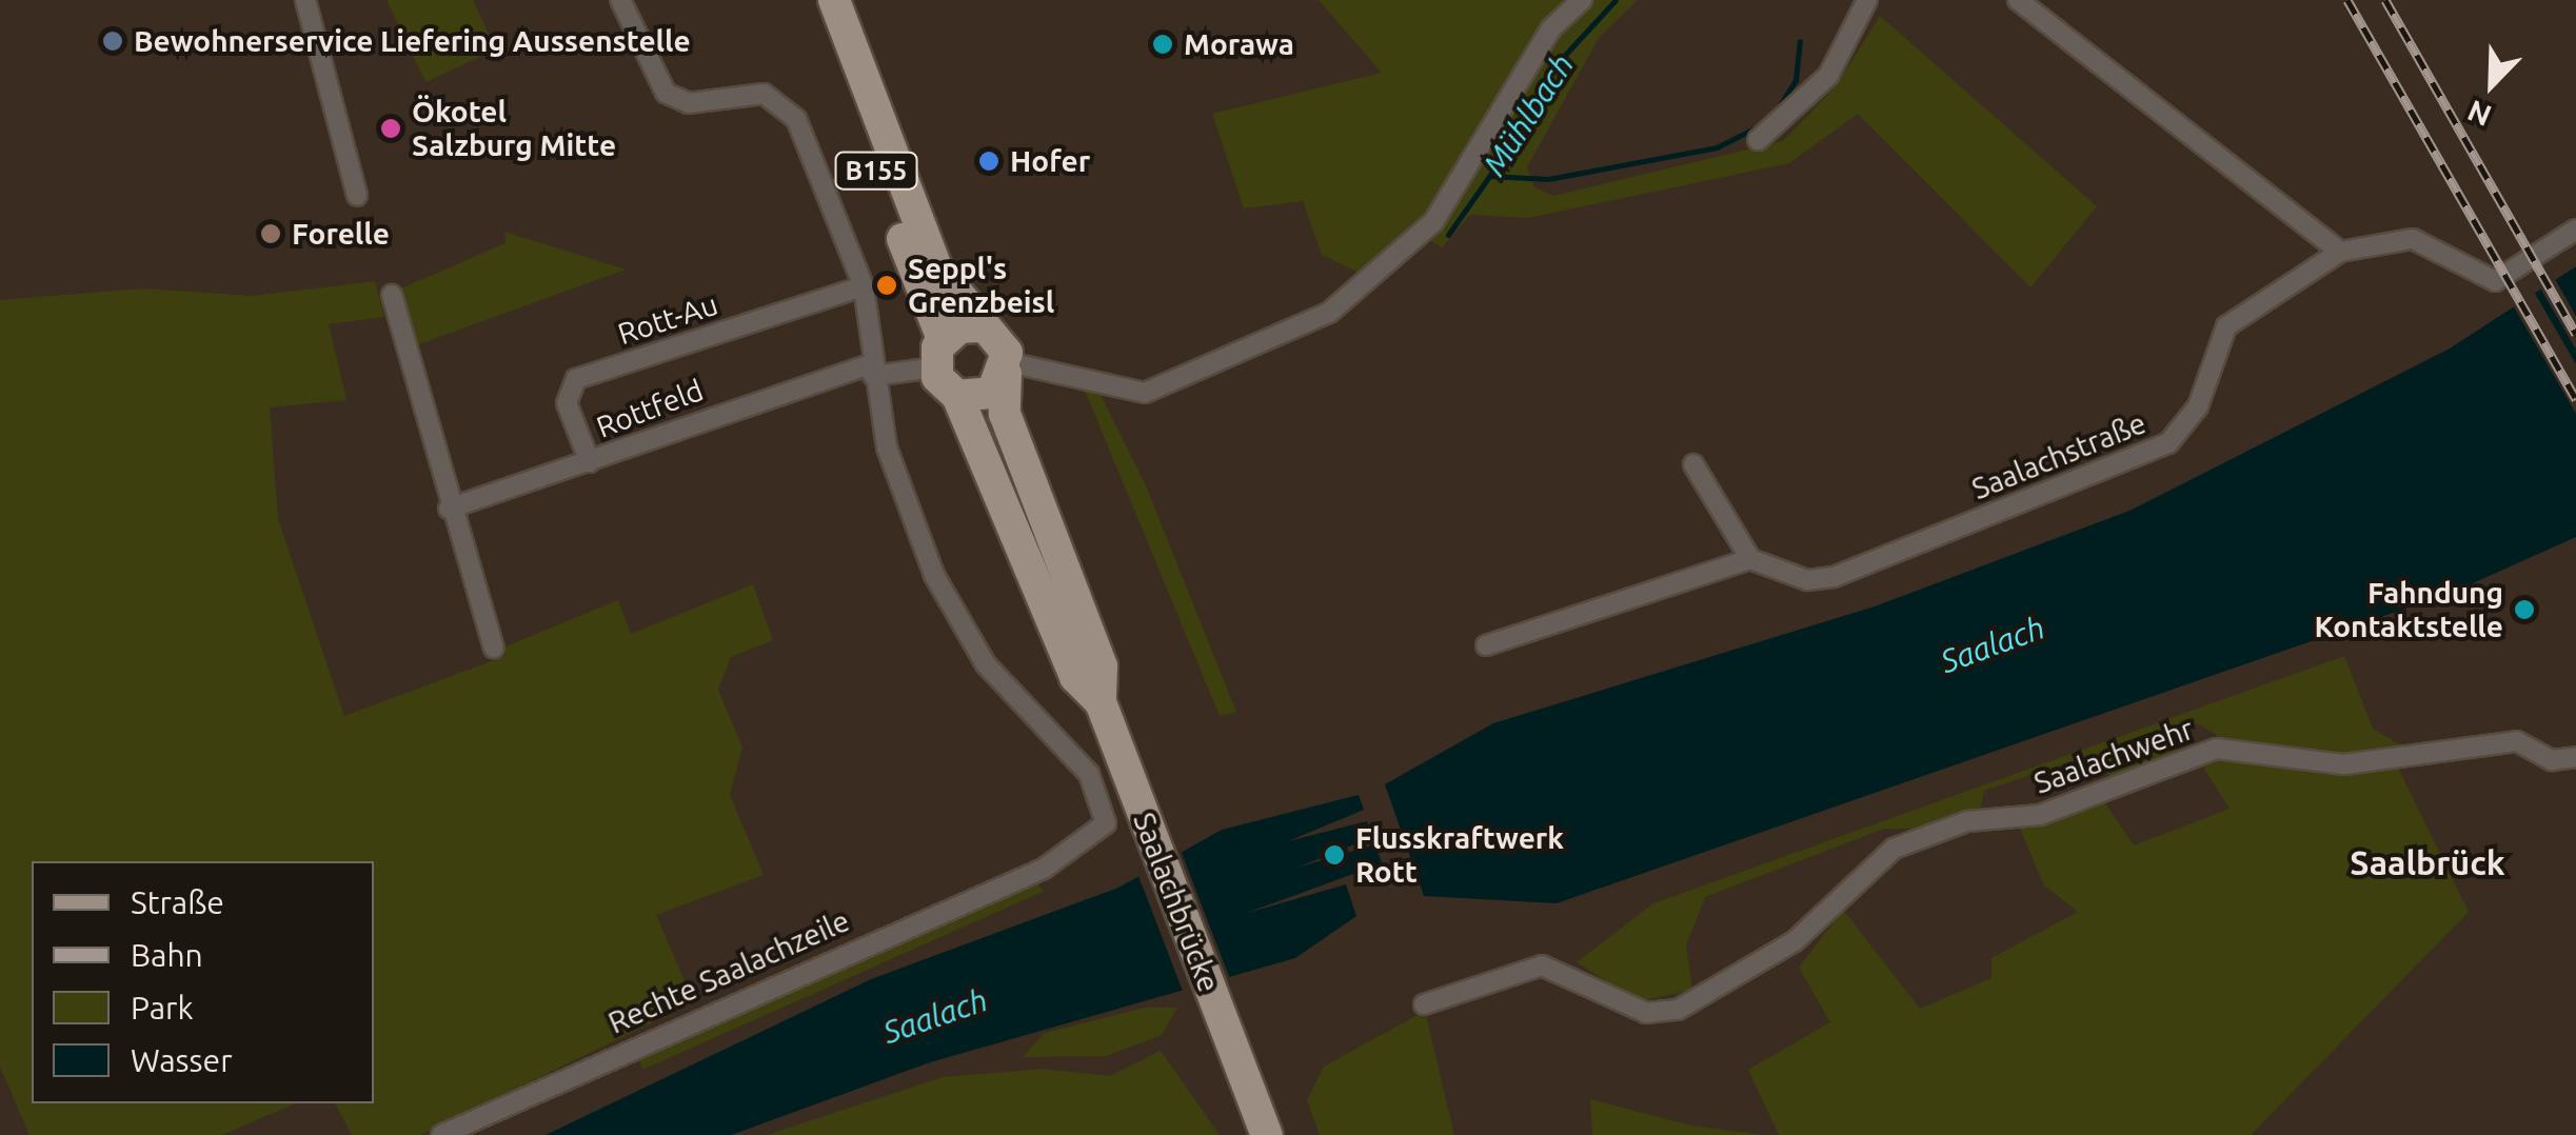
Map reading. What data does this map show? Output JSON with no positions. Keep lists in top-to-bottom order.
{
  "streets": {
    "main road": ["B155", "Saalachbrücke"],
    "street": [
      "Rott-Au",
      "Rottfeld",
      "Saalachstraße",
      "Saalachwehr",
      "Rechte Saalachzeile"
    ]
  },
  "crossings": [
    ["B155", "Rottfeld"],
    ["Rott-Au", "Rottfeld"],
    ["Rott-Au", "Rechte Saalachzeile"],
    ["Rottfeld", "Rechte Saalachzeile"]
  ],
  "districts": ["Saalbrück"],
  "water": ["Mühlbach", "Saalach"],
  "places": [
    "Bewohnerservice Liefering Aussenstelle",
    "Morawa",
    "Ökotel Salzburg Mitte",
    "Hofer",
    "Forelle",
    "Seppl's Grenzbeisl",
    "Fahndung Kontaktstelle",
    "Flusskraftwerk Rott"
  ],
  "legend": [
    "Straße",
    "Bahn",
    "Park",
    "Wasser"
  ],
  "north": "bottom left"
}
